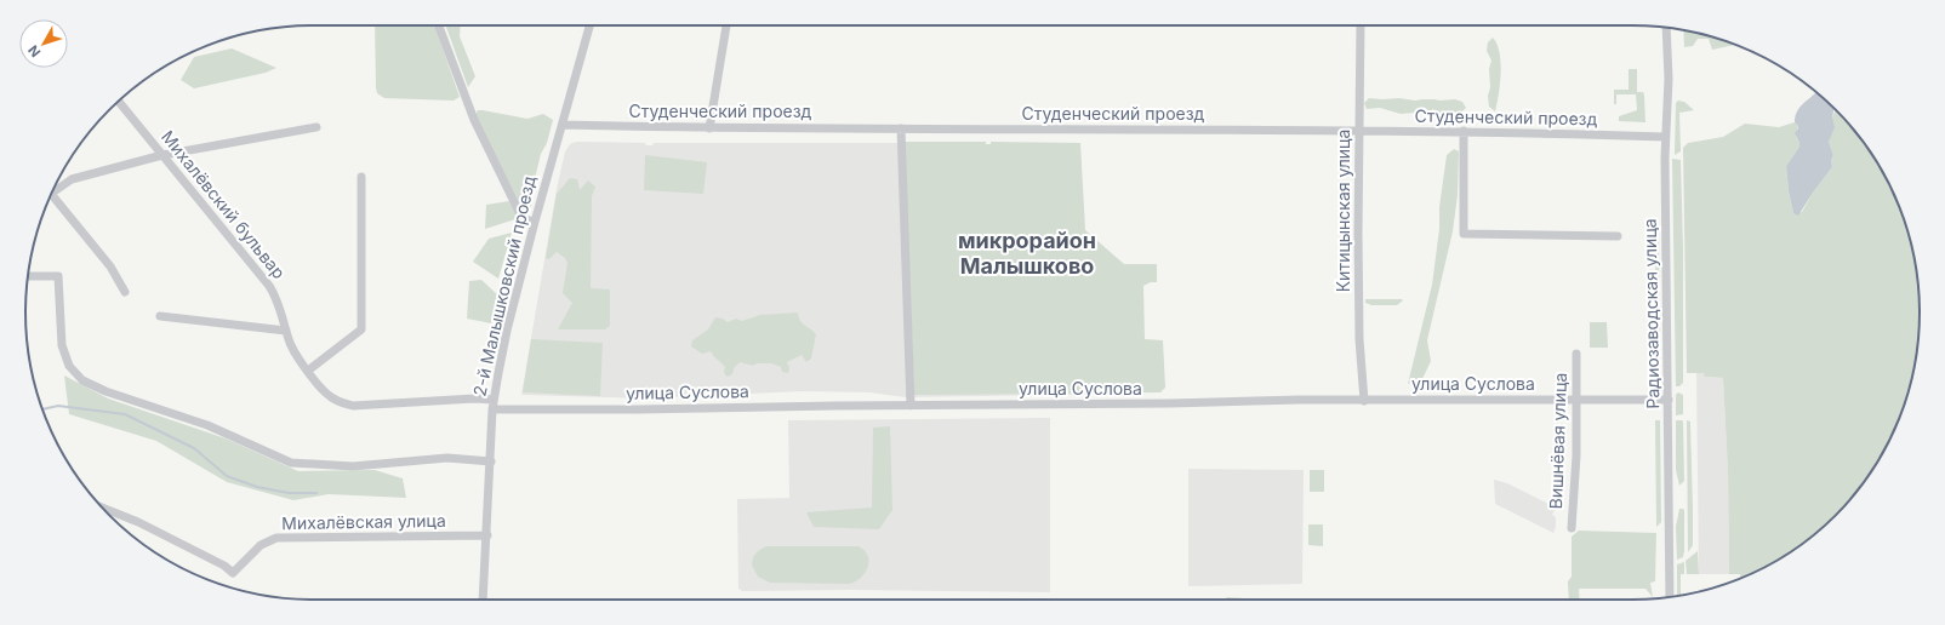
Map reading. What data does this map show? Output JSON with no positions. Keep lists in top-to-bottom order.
{
  "streets": {
    "street": [
      "Студенческий проезд",
      "Михалёвский бульвар",
      "Китицынская улица",
      "2-й Малышковский проезд",
      "Радиозаводская улица",
      "улица Суслова",
      "Вишнёвая улица",
      "Михалёвская улица"
    ]
  },
  "crossings": [
    ["Студенческий проезд", "Китицынская улица"],
    ["Студенческий проезд", "2-й Малышковский проезд"],
    ["Студенческий проезд", "Радиозаводская улица"],
    ["Михалёвский бульвар", "2-й Малышковский проезд"],
    ["Михалёвский бульвар", "улица Суслова"],
    ["Китицынская улица", "улица Суслова"],
    ["2-й Малышковский проезд", "улица Суслова"],
    ["2-й Малышковский проезд", "Михалёвская улица"],
    ["Радиозаводская улица", "улица Суслова"],
    ["улица Суслова", "Вишнёвая улица"]
  ],
  "districts": ["микрорайон Малышково"],
  "north": "bottom left"
}
